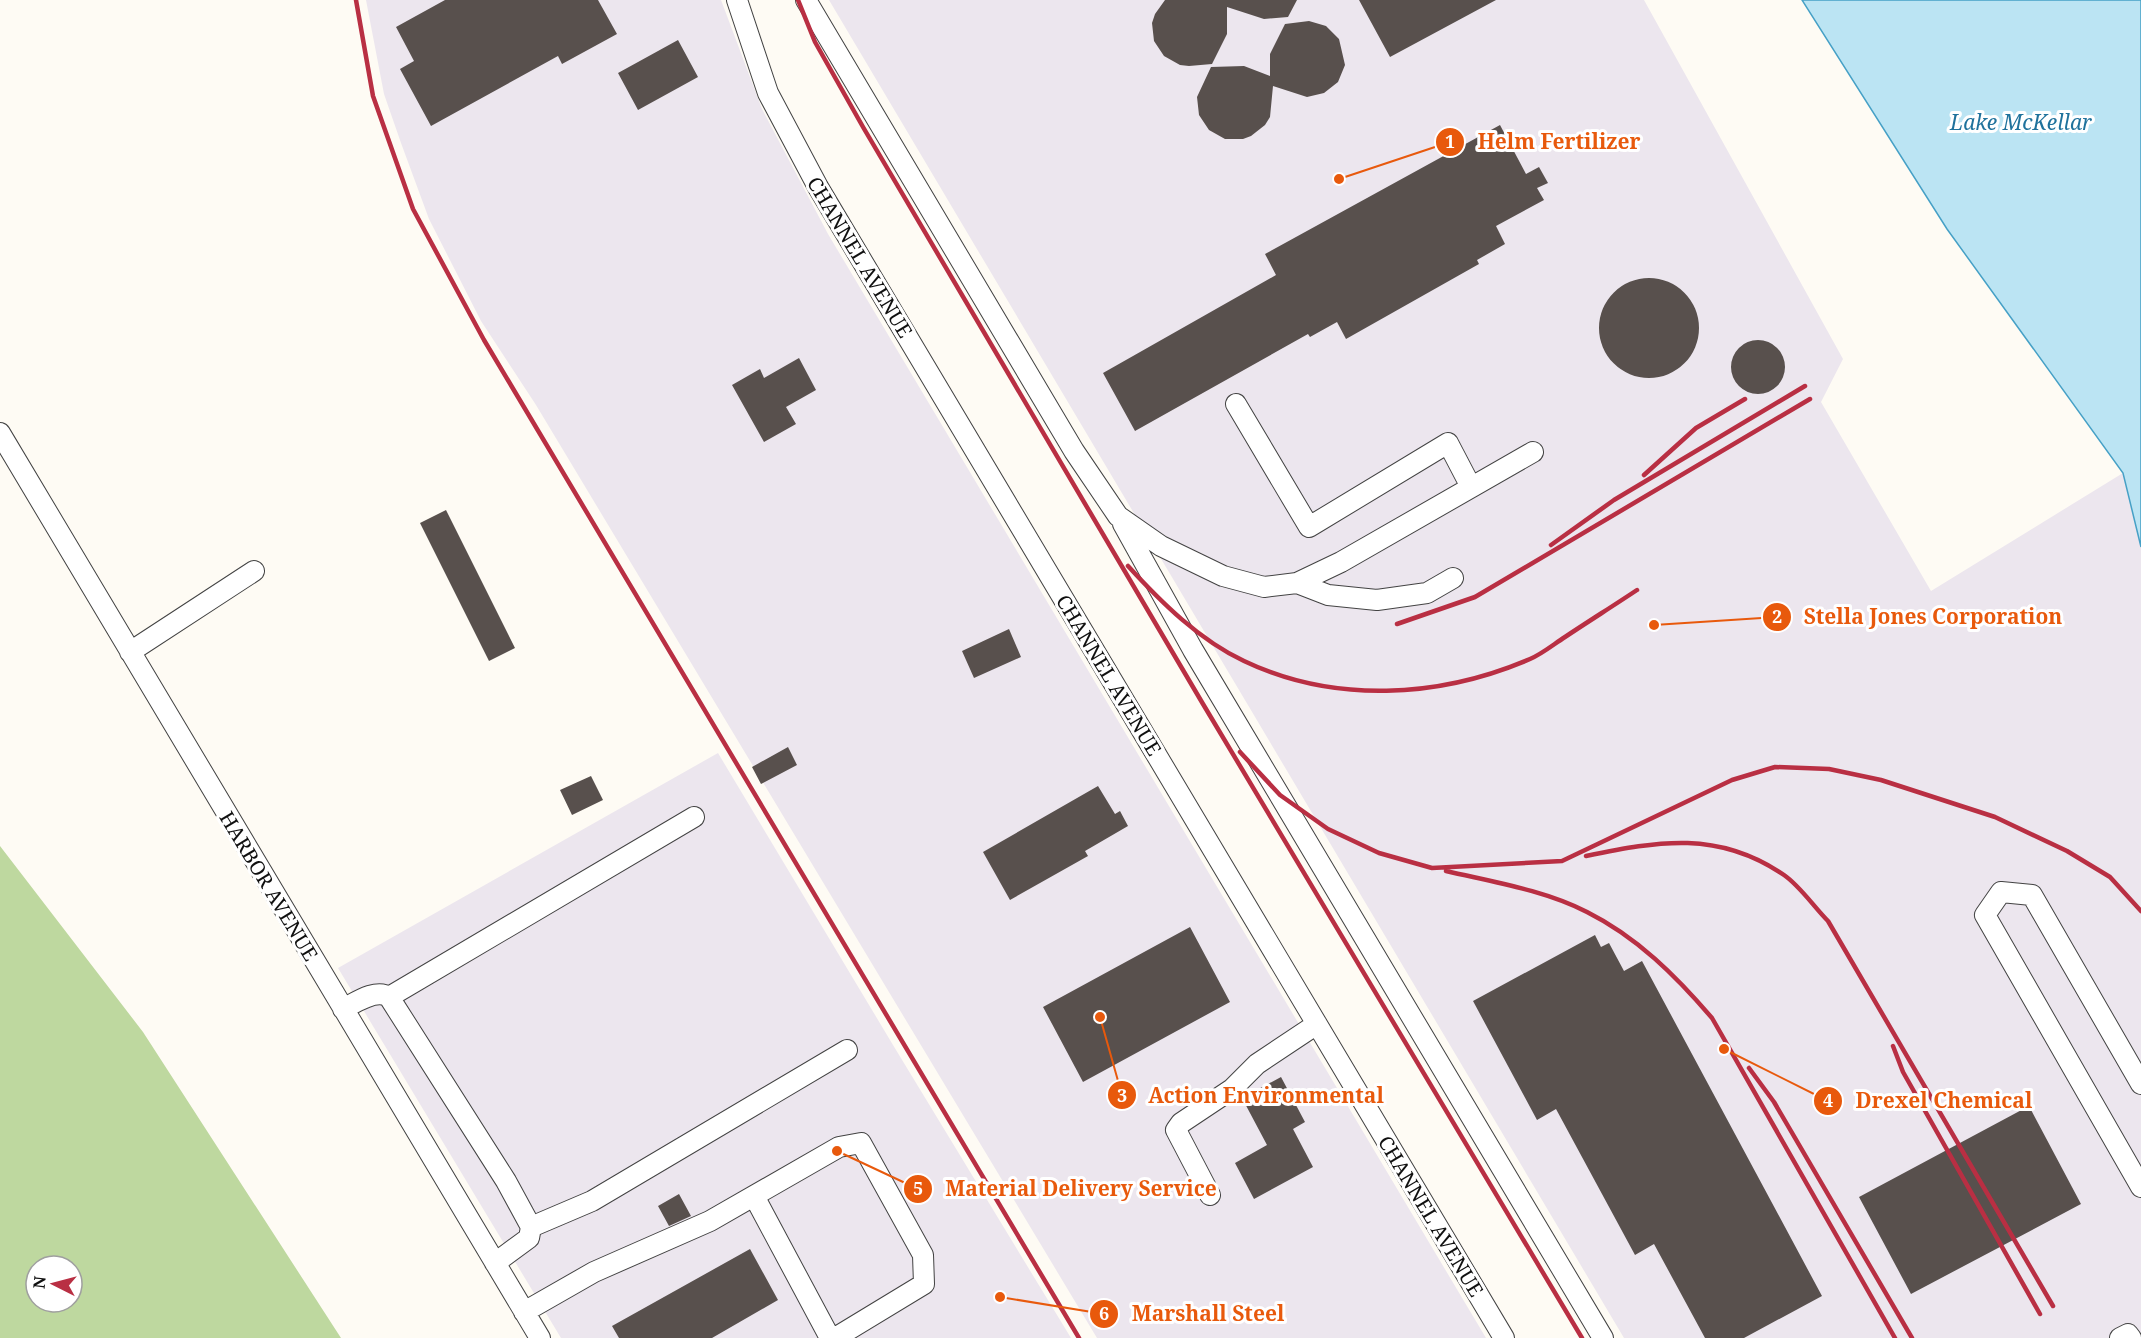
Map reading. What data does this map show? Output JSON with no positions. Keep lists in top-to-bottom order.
{
  "streets": {
    "street": ["CHANNEL AVENUE", "HARBOR AVENUE"]
  },
  "water": ["Lake McKellar"],
  "places": [
    "Helm Fertilizer",
    "Stella Jones Corporation",
    "Action Environmental",
    "Drexel Chemical",
    "Material Delivery Service",
    "Marshall Steel"
  ],
  "north": "left"
}
